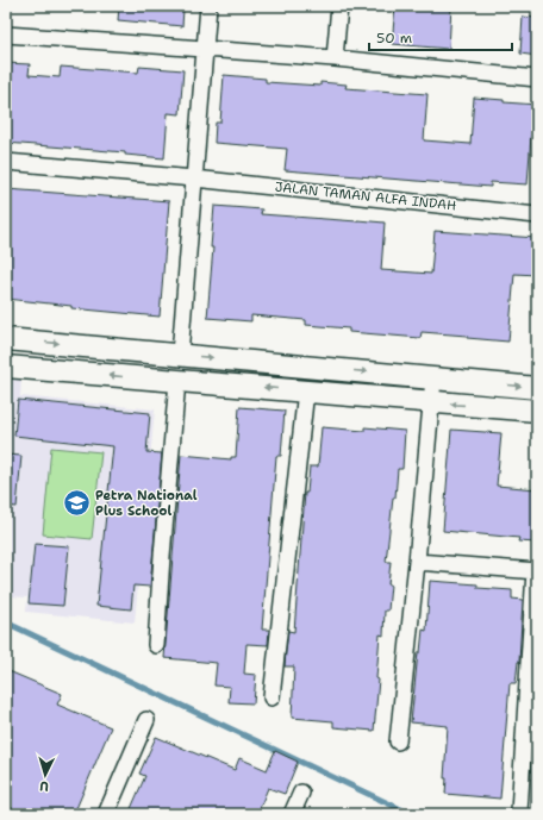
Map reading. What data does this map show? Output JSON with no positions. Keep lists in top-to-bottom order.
{
  "streets": {
    "street": ["JALAN TAMAN ALFA INDAH"]
  },
  "places": {
    "school or university": ["Petra National Plus School"]
  },
  "scale_bar": "50 m",
  "north": "bottom"
}
